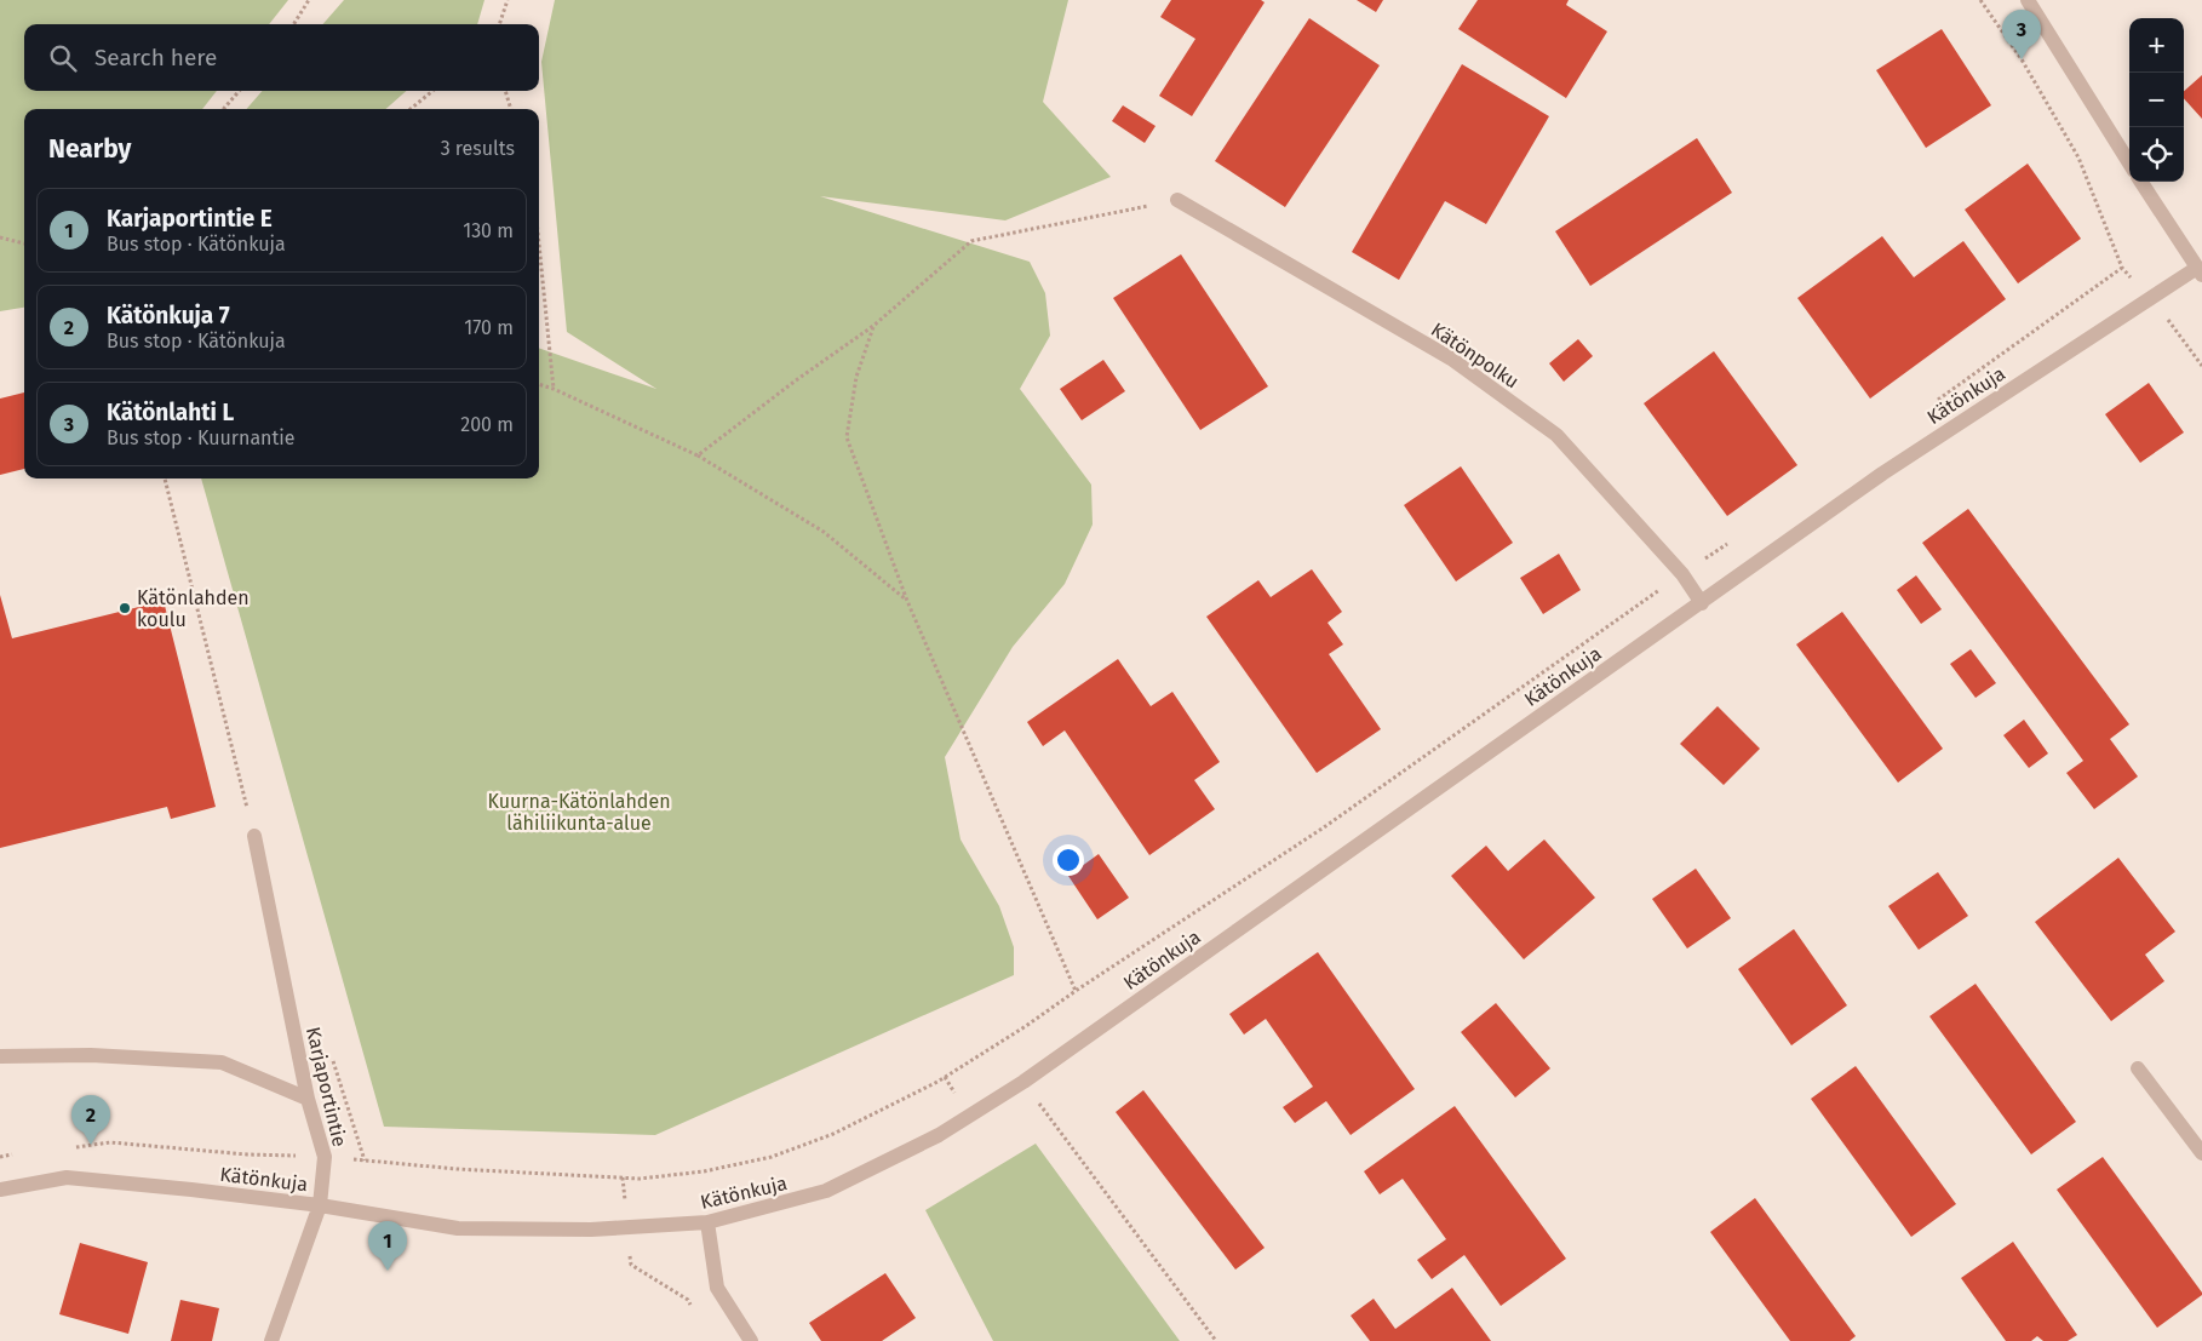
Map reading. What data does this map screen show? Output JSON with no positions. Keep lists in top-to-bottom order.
{
  "streets": {
    "street": ["Kätönpolku", "Kätönkuja", "Karjaportintie"]
  },
  "crossings": [
    ["Kätönpolku", "Kätönkuja"],
    ["Kätönkuja", "Karjaportintie"]
  ],
  "parks": ["Kuurna-Kätönlahden lähiliikunta-alue"],
  "places": ["Kätönlahden koulu"],
  "page": {
    "pins": ["3", "2", "1"],
    "map_buttons": ["+", "−"],
    "search": "Search here",
    "heading": ["Nearby", "3 results"],
    "list": [
      {
        "mark": "1",
        "name": "Karjaportintie E",
        "note": "Bus stop · Kätönkuja",
        "value": "130 m"
      },
      {
        "mark": "2",
        "name": "Kätönkuja 7",
        "note": "Bus stop · Kätönkuja",
        "value": "170 m"
      },
      {
        "mark": "3",
        "name": "Kätönlahti L",
        "note": "Bus stop · Kuurnantie",
        "value": "200 m"
      }
    ]
  }
}
